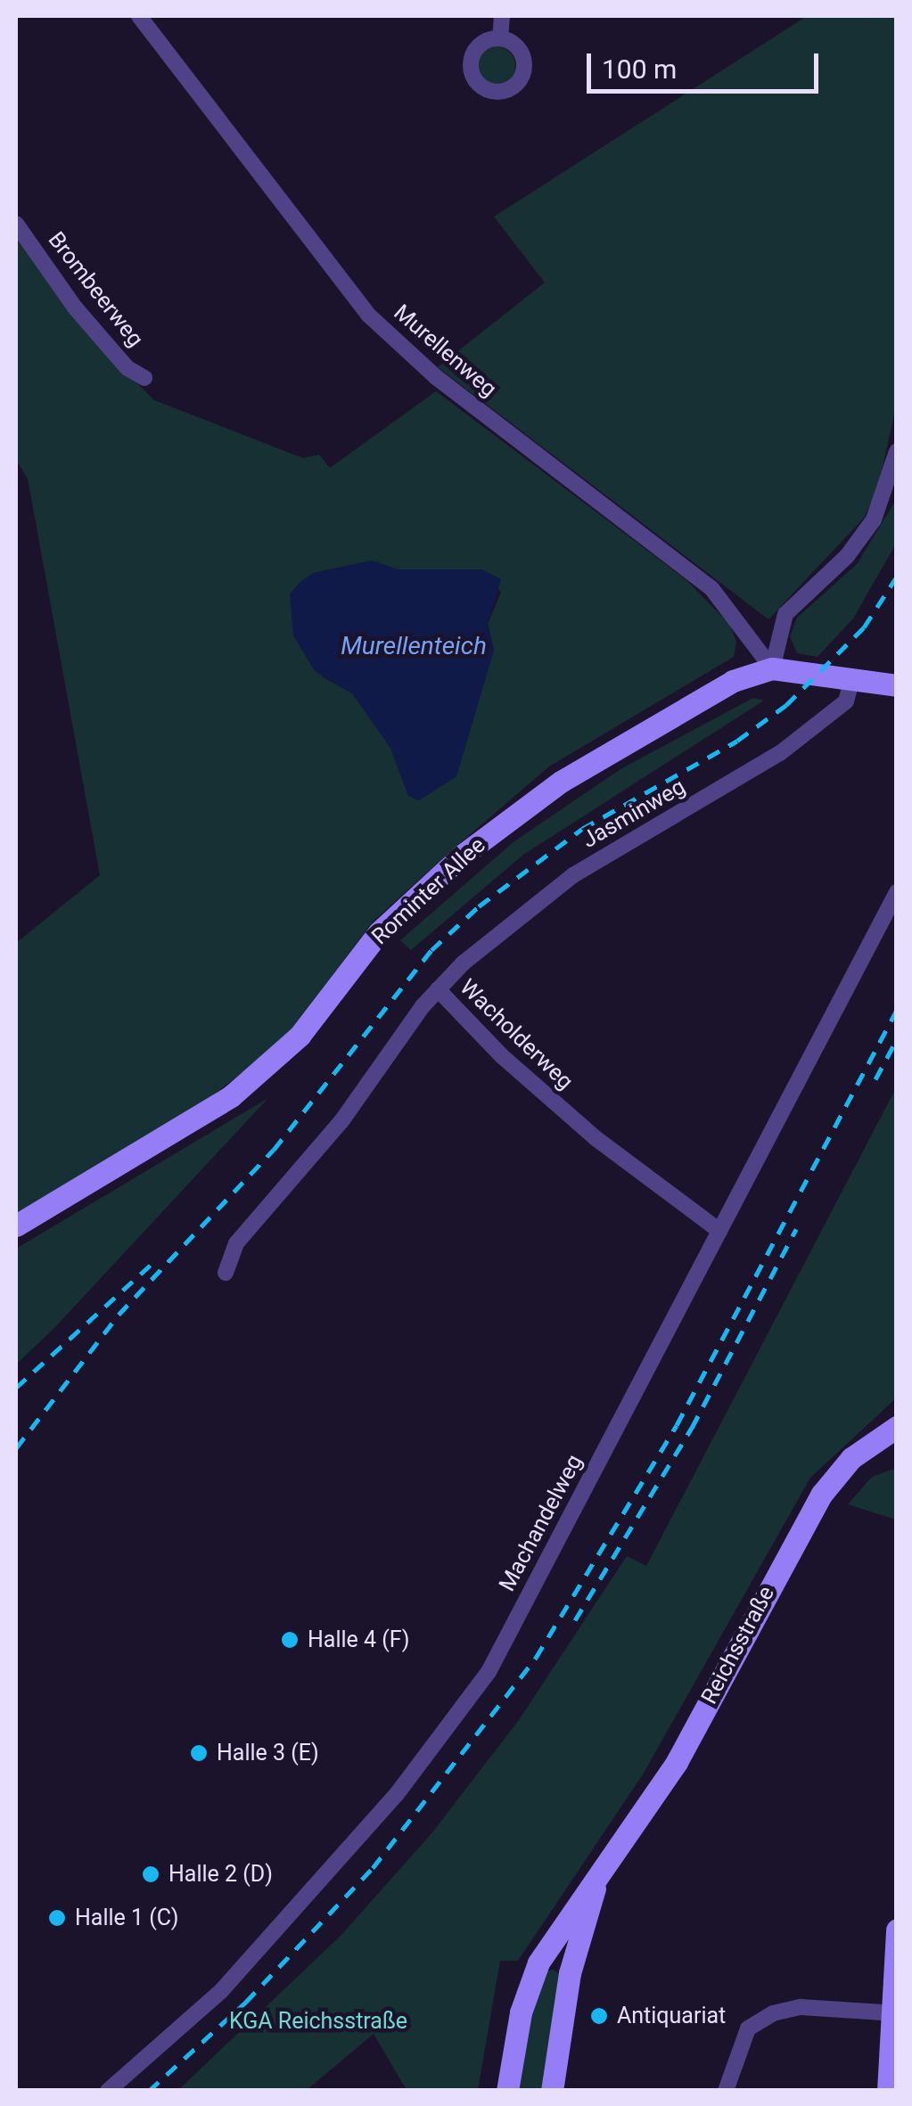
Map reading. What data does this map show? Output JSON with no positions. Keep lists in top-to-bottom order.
{
  "streets": {
    "main road": ["Rominter Allee", "Reichsstraße"],
    "street": [
      "Brombeerweg",
      "Murellenweg",
      "Jasminweg",
      "Wacholderweg",
      "Machandelweg"
    ]
  },
  "crossings": [
    ["Murellenweg", "Rominter Allee"],
    ["Jasminweg", "Rominter Allee"],
    ["Jasminweg", "Wacholderweg"],
    ["Wacholderweg", "Machandelweg"]
  ],
  "water": ["Murellenteich"],
  "parks": ["KGA Reichsstraße"],
  "places": [
    "Halle 4 (F)",
    "Halle 3 (E)",
    "Halle 2 (D)",
    "Halle 1 (C)",
    "Antiquariat"
  ],
  "scale_bar": "100 m"
}
